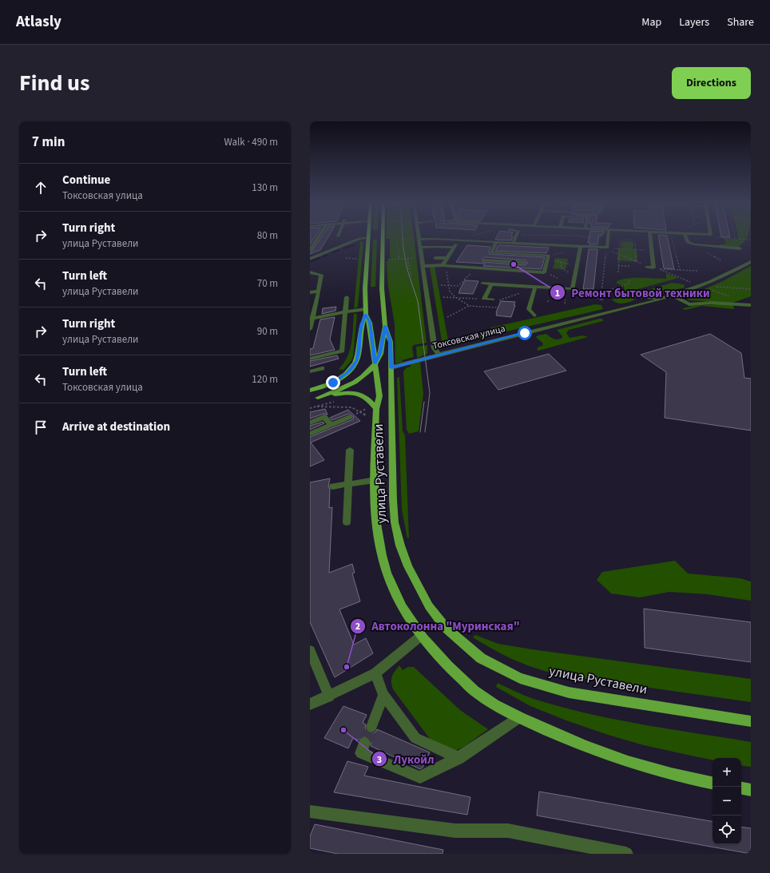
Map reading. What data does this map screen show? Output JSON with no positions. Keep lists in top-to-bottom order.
{
  "streets": {
    "main road": ["улица Руставели"],
    "street": ["Токсовская улица"]
  },
  "crossings": [
    ["Токсовская улица", "улица Руставели"]
  ],
  "places": ["Ремонт бытовой техники", "Автоколонна \"Муринская\"", "Лукойл"],
  "page": {
    "header": "Atlasly",
    "nav": ["Map", "Layers", "Share"],
    "title": "Find us",
    "buttons": "Directions",
    "heading": ["7 min", "Walk · 490 m"],
    "list": [
      ["Continue", "Токсовская улица", "130 m"],
      ["Turn right", "улица Руставели", "80 m"],
      ["Turn left", "улица Руставели", "70 m"],
      ["Turn right", "улица Руставели", "90 m"],
      ["Turn left", "Токсовская улица", "120 m"],
      "Arrive at destination"
    ],
    "map_buttons": ["+", "−"]
  }
}
